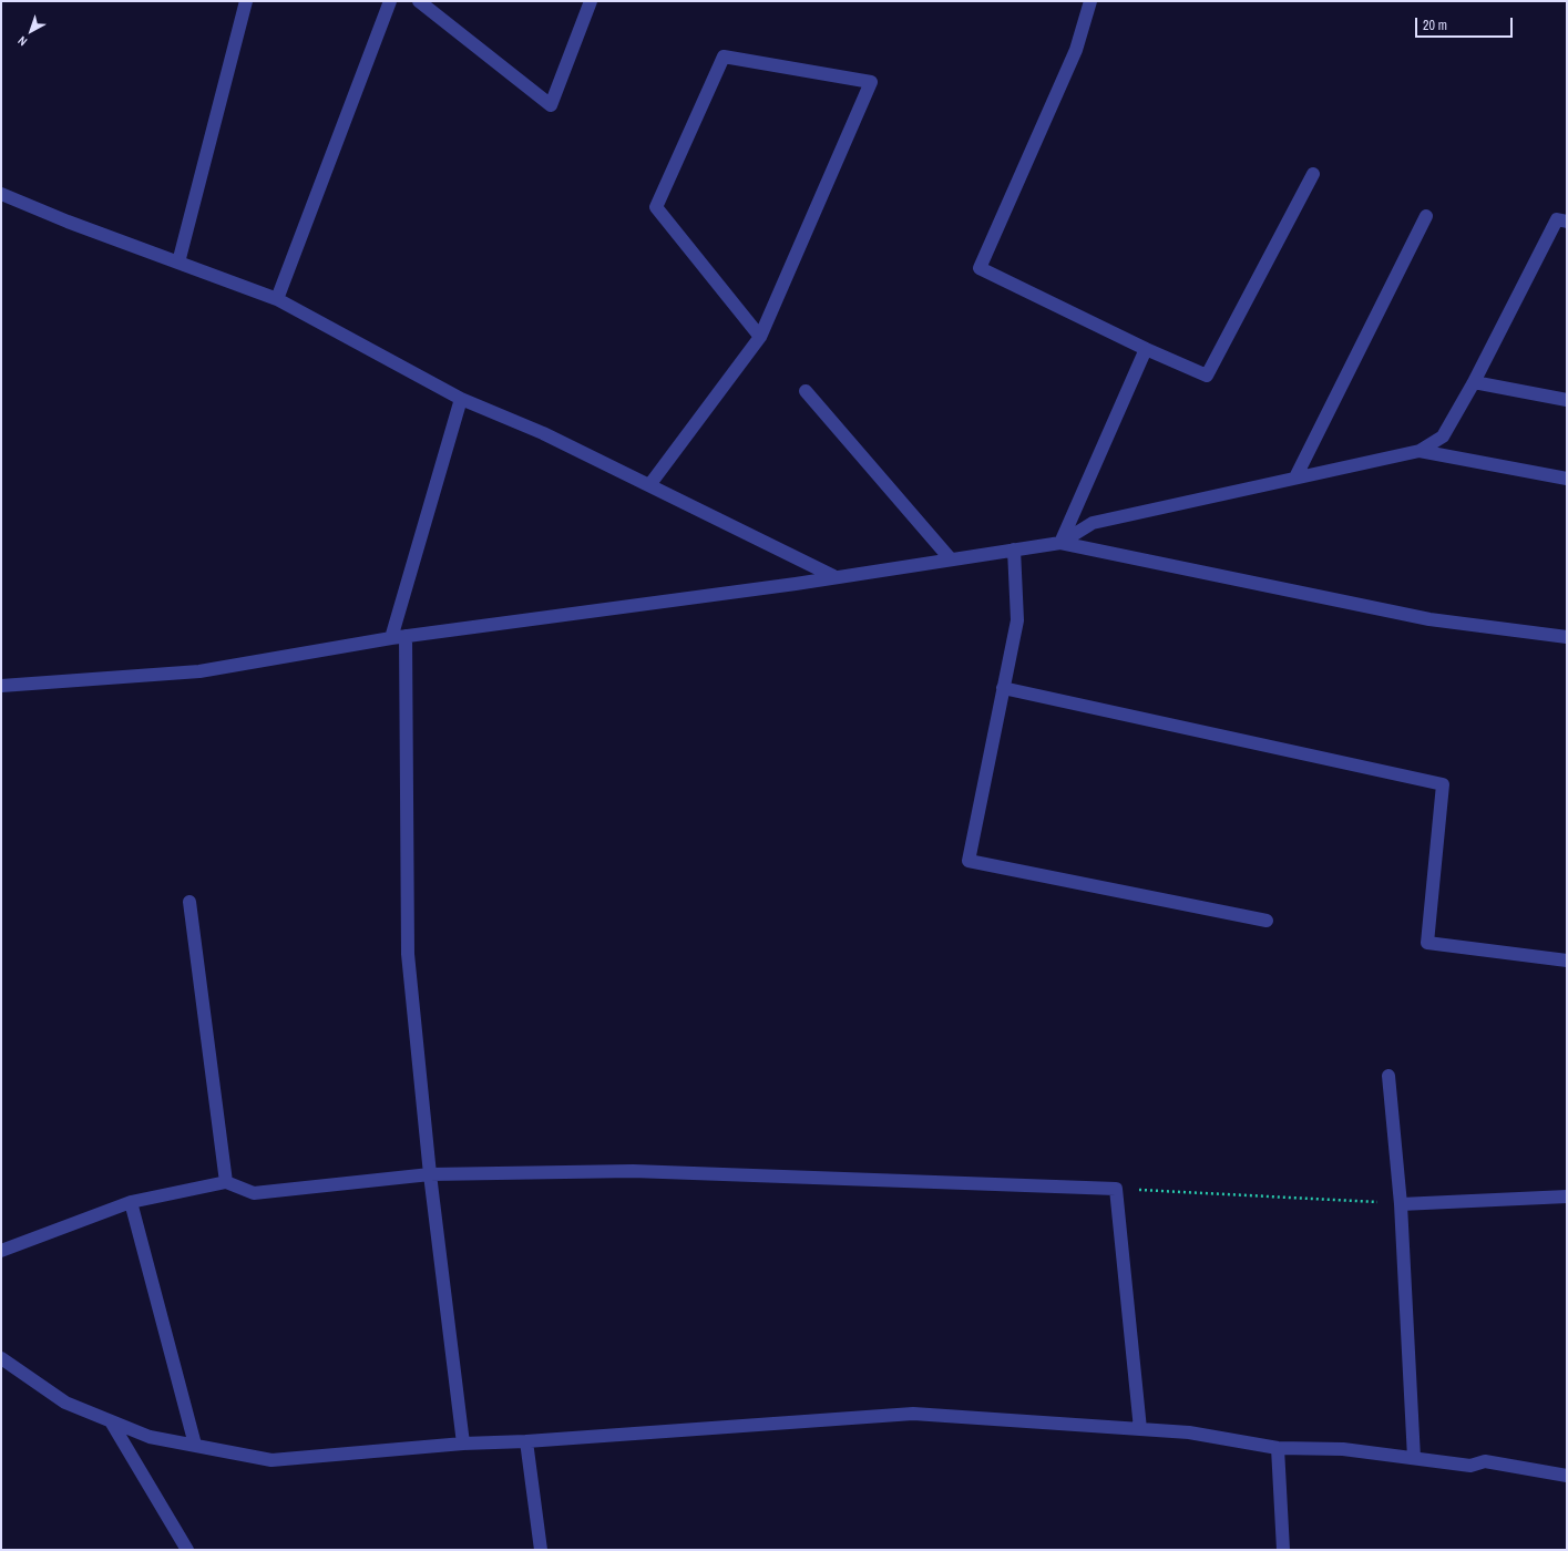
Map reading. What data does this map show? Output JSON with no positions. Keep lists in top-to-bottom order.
{
  "scale_bar": "20 m",
  "north": "bottom left"
}
